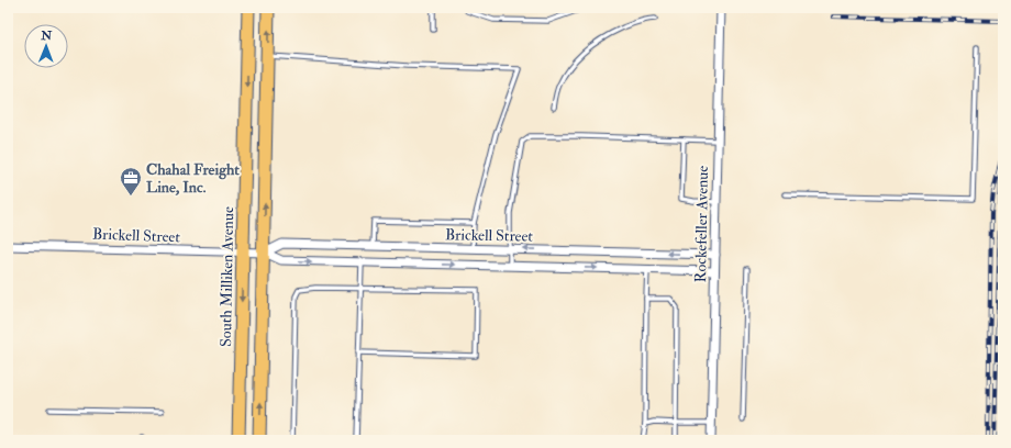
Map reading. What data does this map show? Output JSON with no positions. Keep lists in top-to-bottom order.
{
  "streets": {
    "main road": ["South Milliken Avenue"],
    "street": ["Rockefeller Avenue", "Brickell Street"]
  },
  "crossings": [
    ["Rockefeller Avenue", "Brickell Street"],
    ["Brickell Street", "South Milliken Avenue"]
  ],
  "places": {
    "office": ["Chahal Freight Line, Inc."]
  },
  "north": "top"
}
